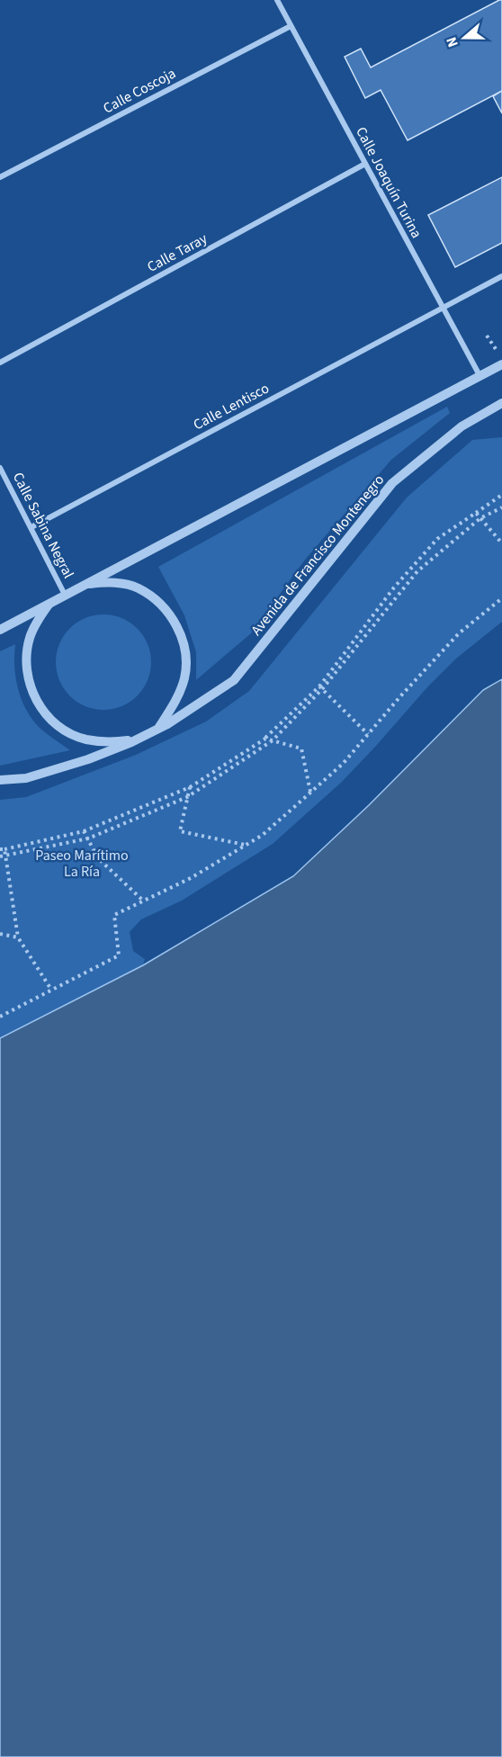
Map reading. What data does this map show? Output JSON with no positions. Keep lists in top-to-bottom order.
{
  "streets": {
    "street": [
      "Calle Coscoja",
      "Calle Joaquín Turina",
      "Calle Taray",
      "Calle Lentisco",
      "Calle Sabina Negral",
      "Avenida de Francisco Montenegro"
    ]
  },
  "crossings": [
    ["Calle Coscoja", "Calle Joaquín Turina"],
    ["Calle Joaquín Turina", "Calle Taray"],
    ["Calle Joaquín Turina", "Calle Lentisco"],
    ["Calle Joaquín Turina", "Avenida de Francisco Montenegro"],
    ["Calle Lentisco", "Calle Sabina Negral"],
    ["Calle Sabina Negral", "Avenida de Francisco Montenegro"]
  ],
  "parks": ["Paseo Marítimo La Ría"],
  "north": "left"
}
